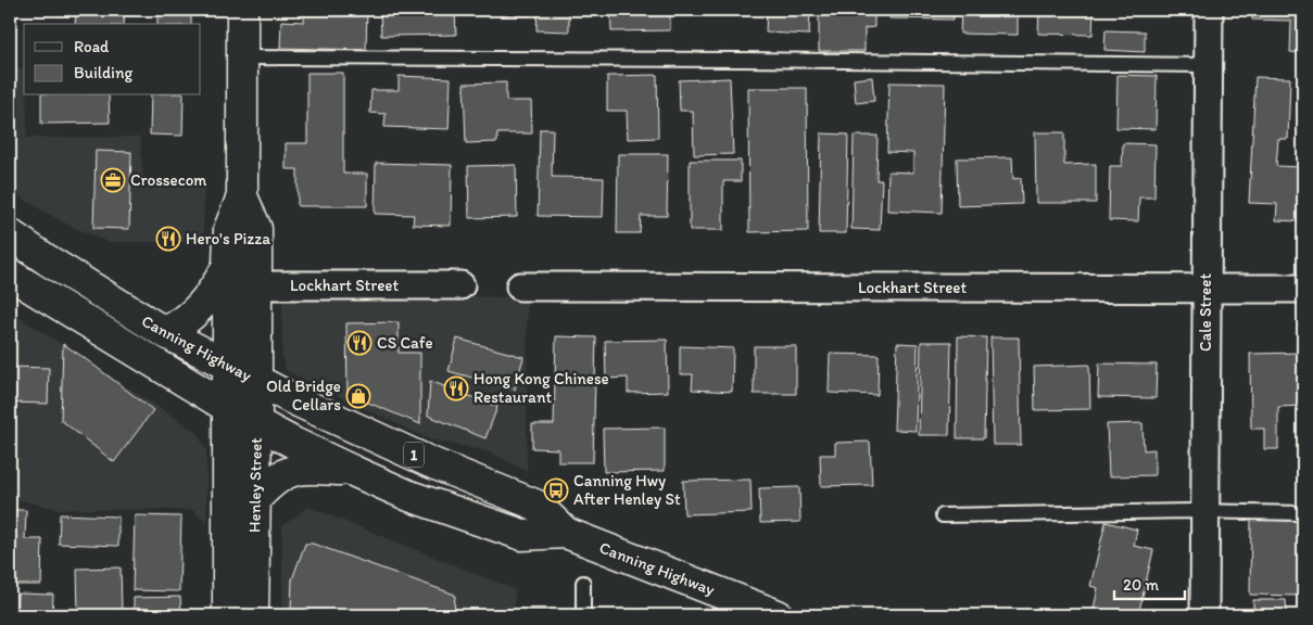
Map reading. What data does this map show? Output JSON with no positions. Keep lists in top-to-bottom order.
{
  "streets": {
    "main road": ["Canning Highway", "1", "Henley Street"],
    "street": ["Lockhart Street", "Cale Street"]
  },
  "crossings": [
    ["Lockhart Street", "Cale Street"],
    ["Lockhart Street", "Henley Street"],
    ["Canning Highway", "Henley Street"]
  ],
  "places": {
    "office": ["Crossecom"],
    "restaurant": ["Hero's Pizza", "CS Cafe", "Hong Kong Chinese Restaurant"],
    "shop": ["Old Bridge Cellars"],
    "bus stop": ["Canning Hwy After Henley St"]
  },
  "legend": ["Road", "Building"],
  "scale_bar": "20 m"
}
